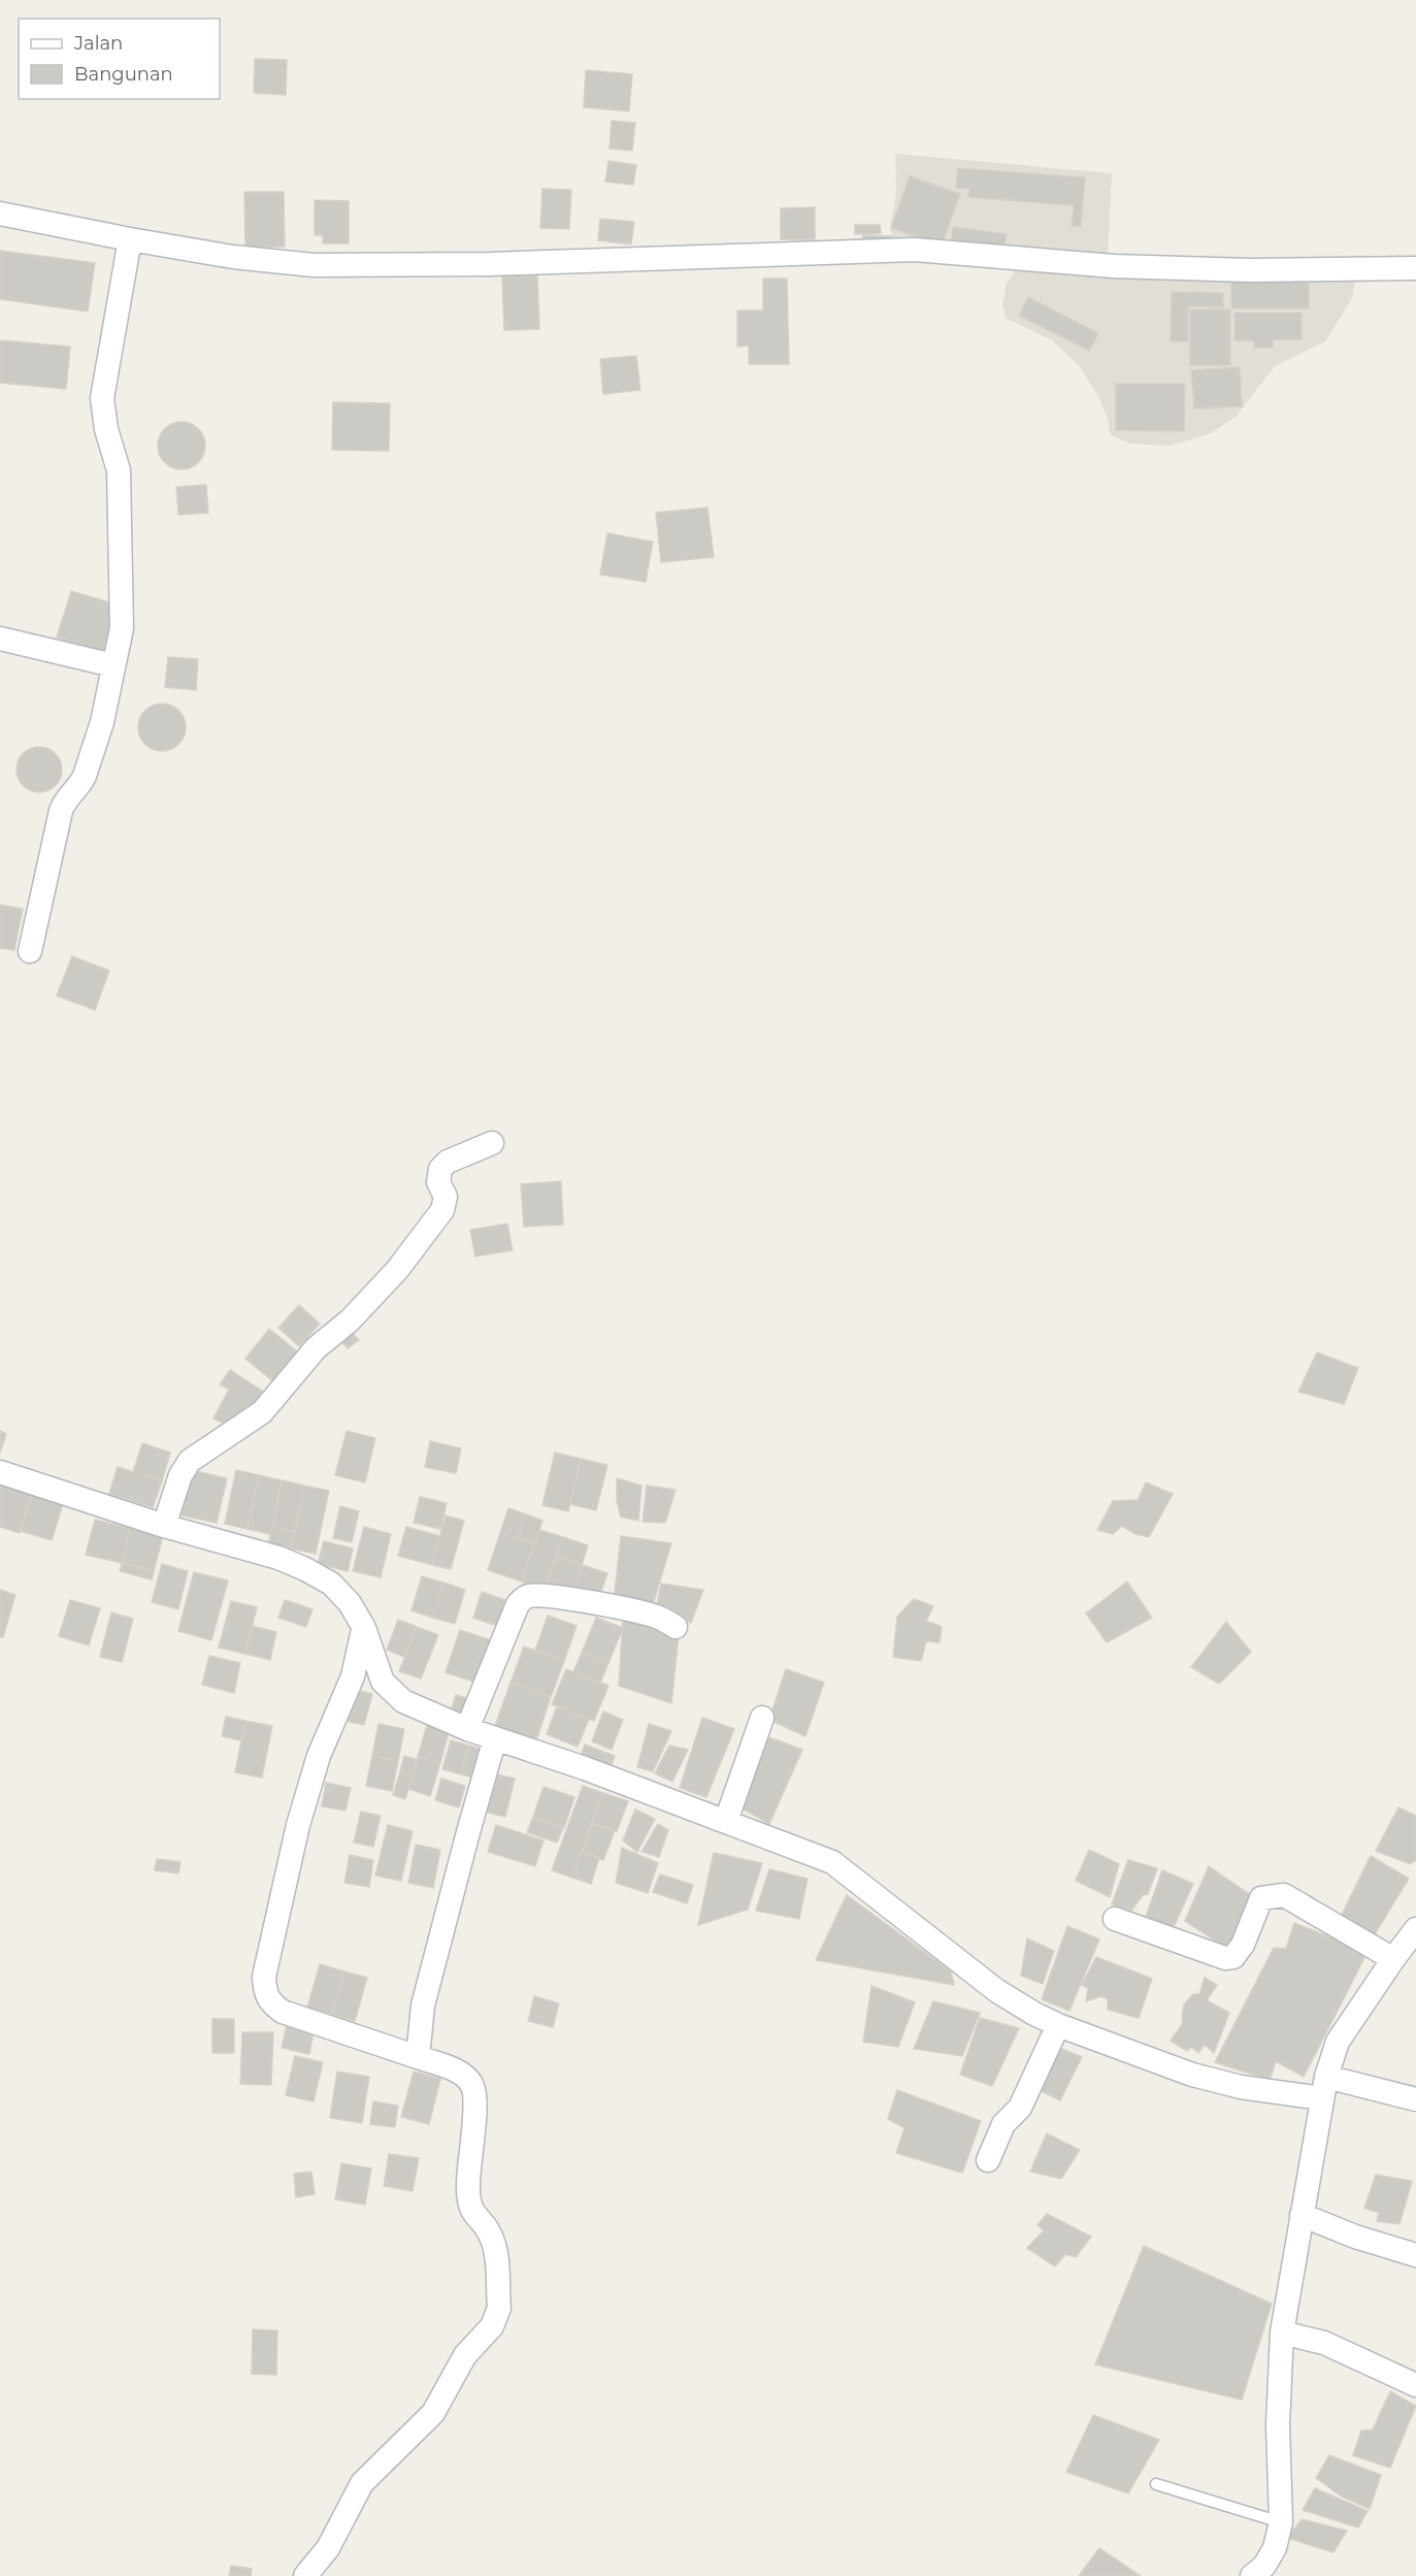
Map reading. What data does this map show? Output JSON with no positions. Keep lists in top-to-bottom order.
{
  "legend": ["Jalan", "Bangunan"]
}
